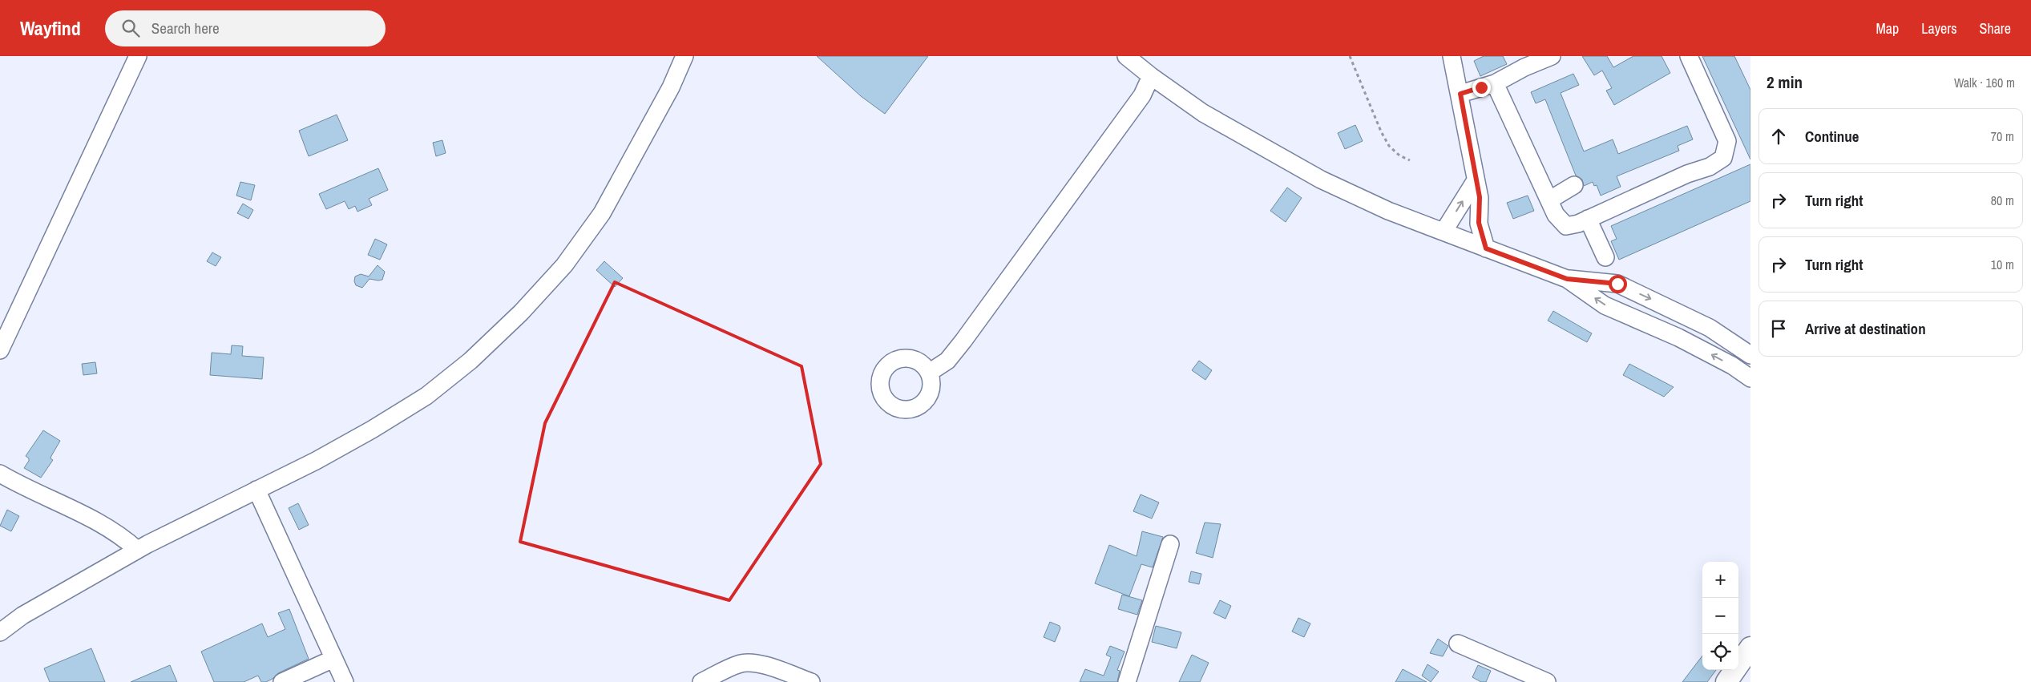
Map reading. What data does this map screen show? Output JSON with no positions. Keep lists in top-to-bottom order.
{
  "page": {
    "header": "Wayfind",
    "search": "Search here",
    "nav": ["Map", "Layers", "Share"],
    "heading": ["2 min", "Walk · 160 m"],
    "list": [
      ["Continue", "70 m"],
      ["Turn right", "80 m"],
      ["Turn right", "10 m"],
      "Arrive at destination"
    ],
    "map_buttons": ["+", "−"]
  }
}
